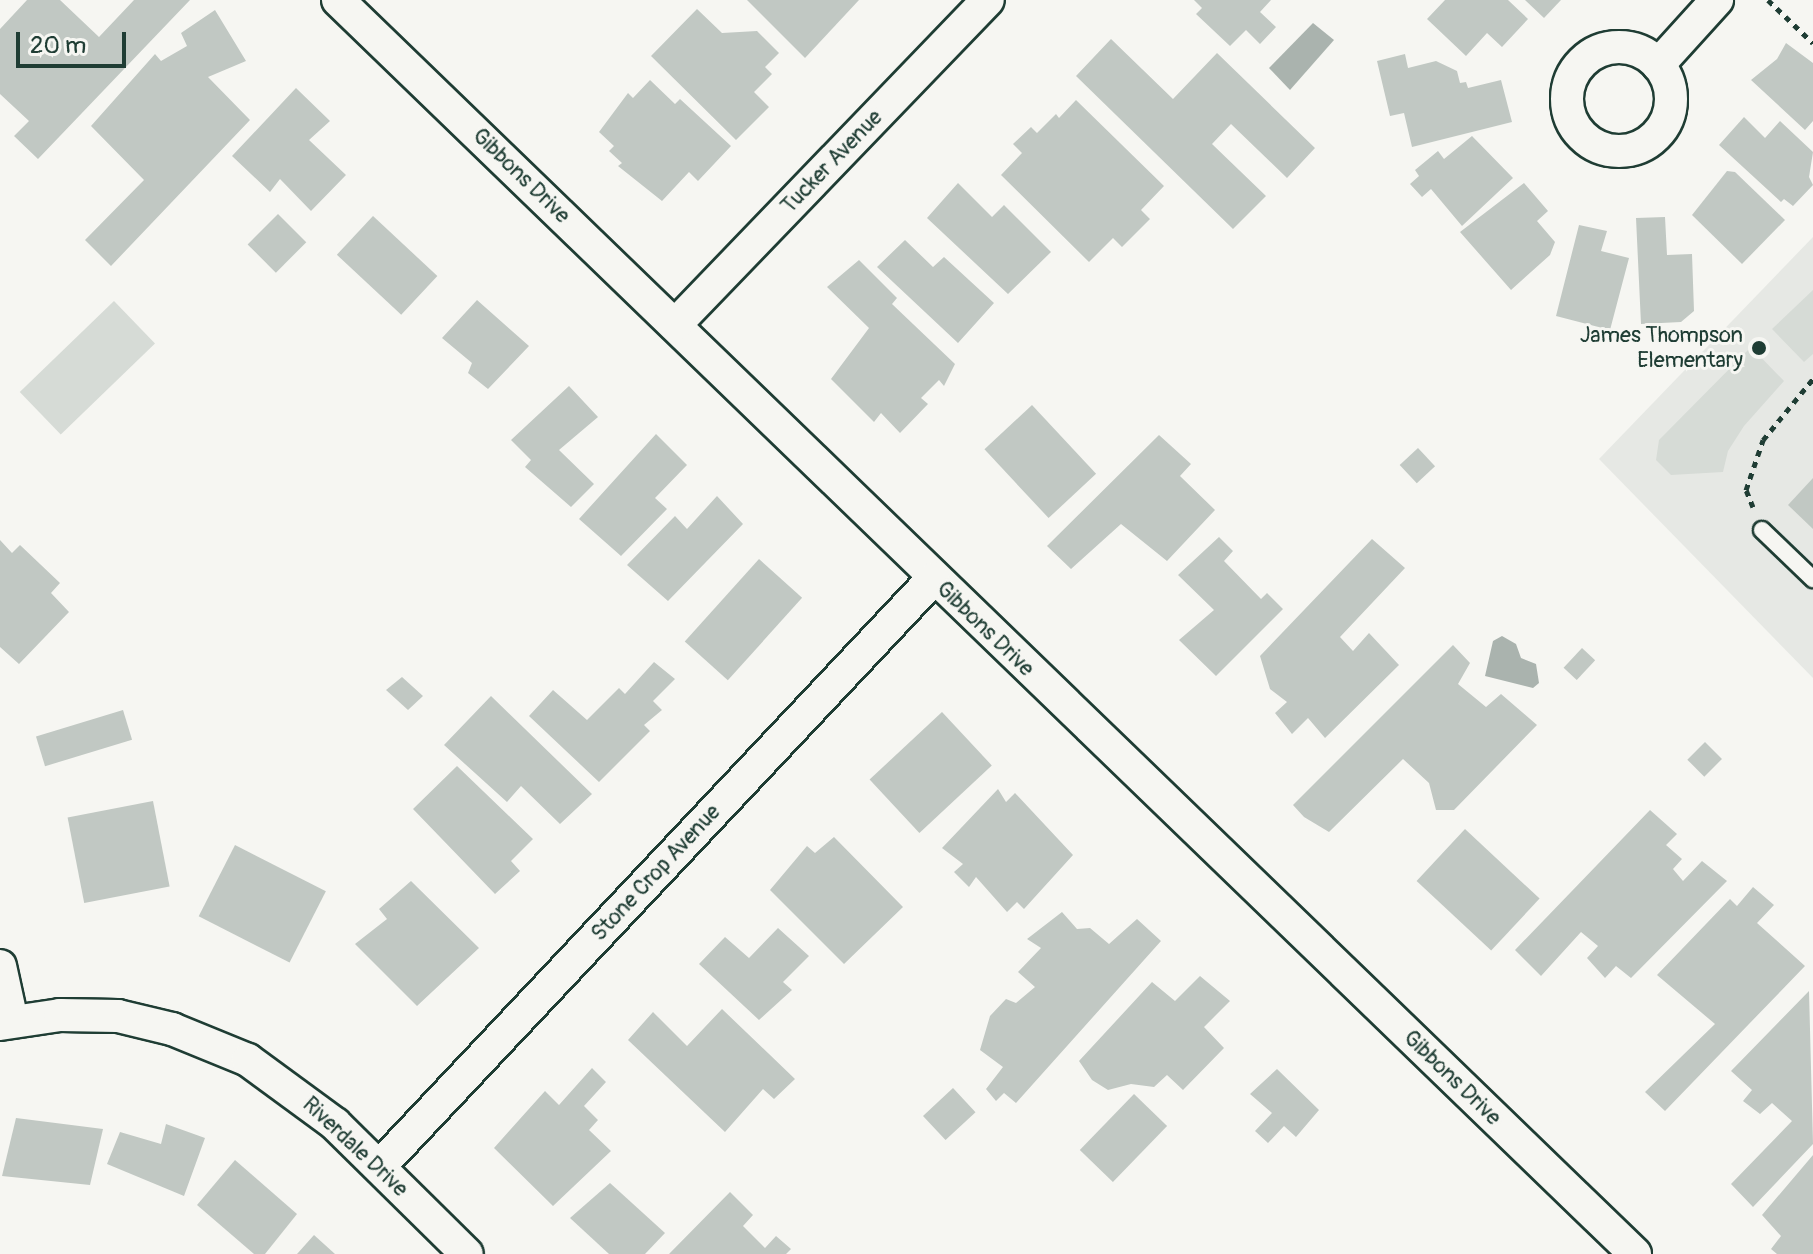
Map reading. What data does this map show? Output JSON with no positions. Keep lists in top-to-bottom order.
{
  "streets": {
    "street": [
      "Tucker Avenue",
      "Gibbons Drive",
      "Stone Crop Avenue",
      "Riverdale Drive"
    ]
  },
  "crossings": [
    ["Tucker Avenue", "Gibbons Drive"],
    ["Gibbons Drive", "Stone Crop Avenue"],
    ["Stone Crop Avenue", "Riverdale Drive"]
  ],
  "places": ["James Thompson Elementary"],
  "scale_bar": "20 m"
}
